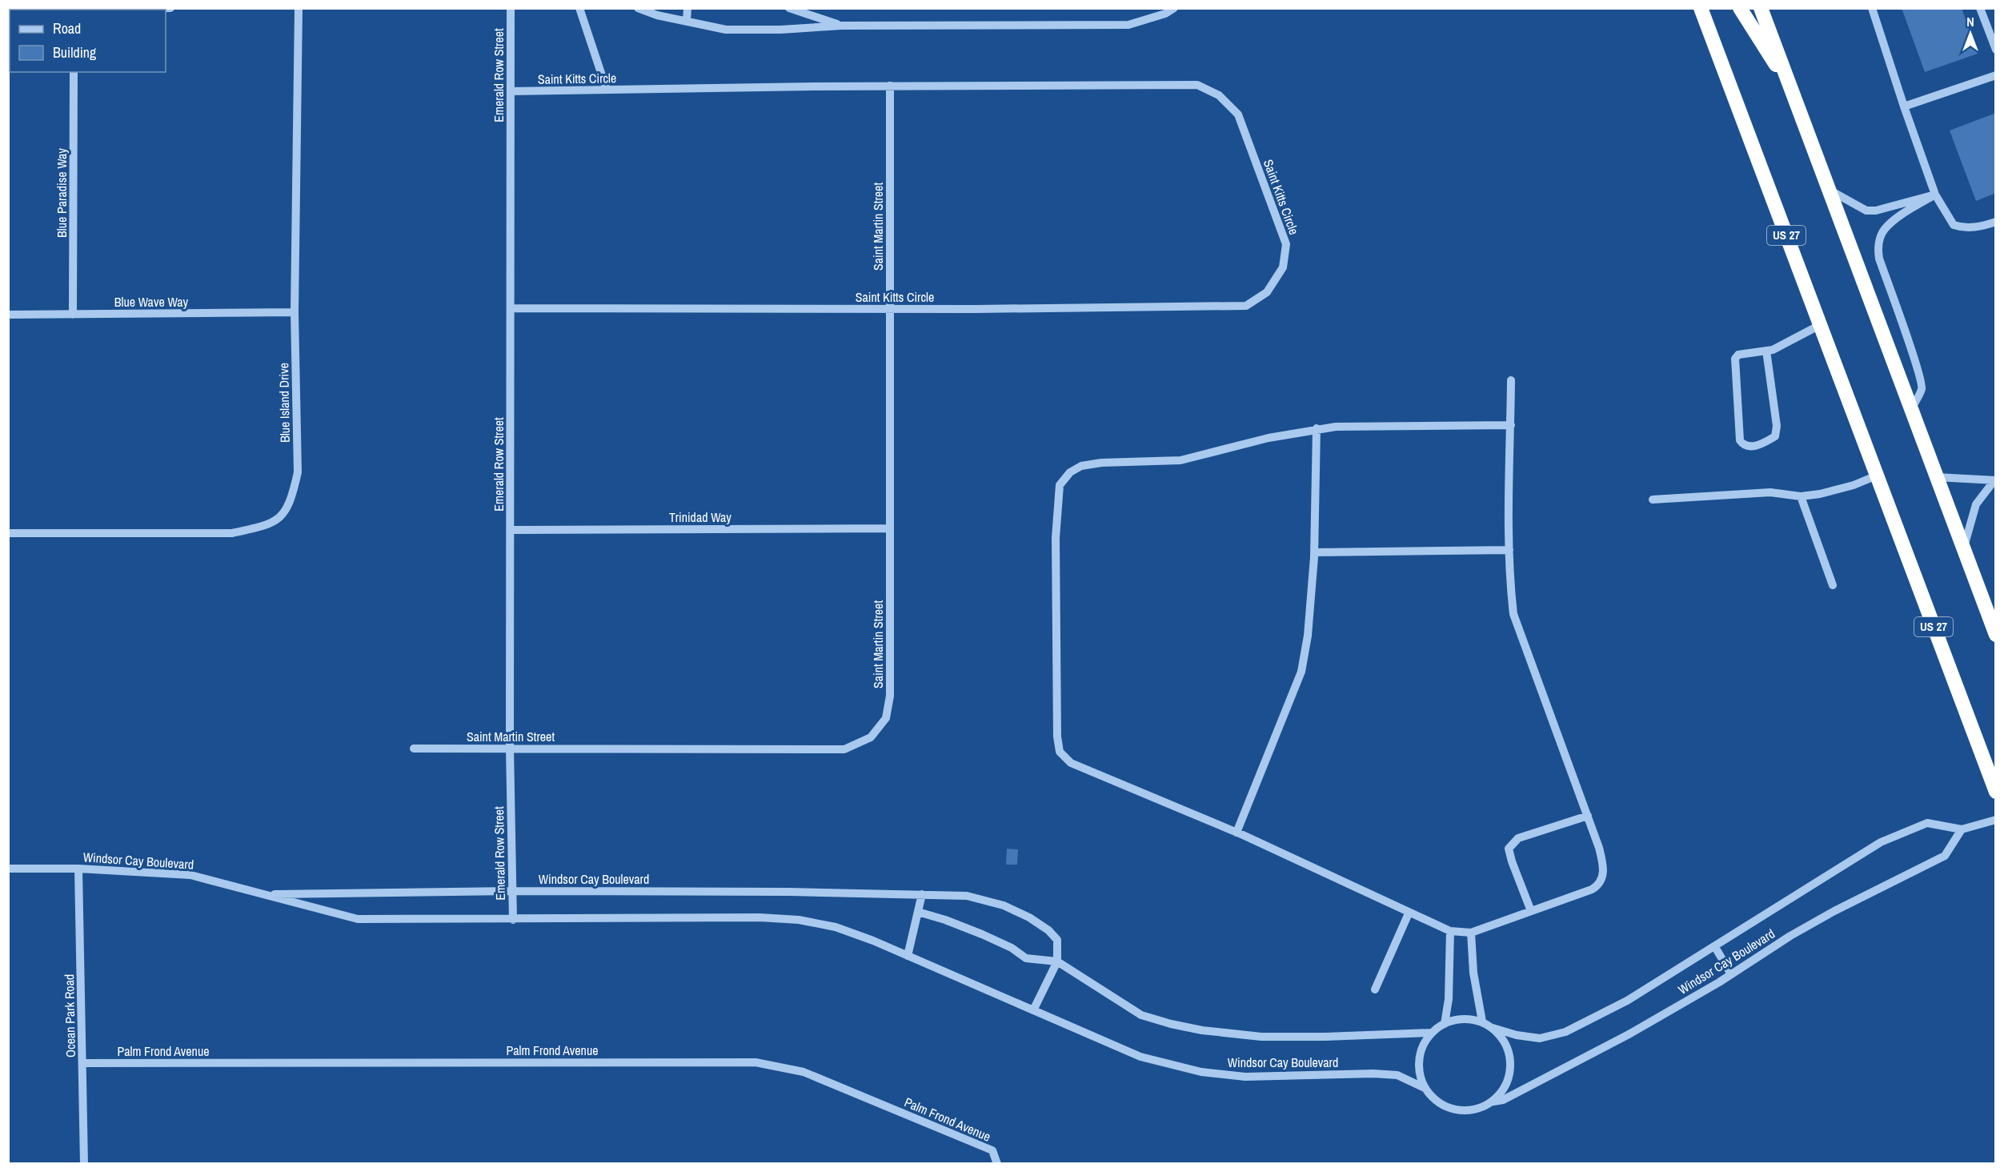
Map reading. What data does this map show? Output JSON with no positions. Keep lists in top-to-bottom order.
{
  "streets": {
    "highway": ["US 27"],
    "street": [
      "Emerald Row Street",
      "Saint Kitts Circle",
      "Blue Paradise Way",
      "Saint Martin Street",
      "Blue Wave Way",
      "Blue Island Drive",
      "Trinidad Way",
      "Windsor Cay Boulevard",
      "Ocean Park Road",
      "Palm Frond Avenue"
    ]
  },
  "crossings": [
    ["Emerald Row Street", "Saint Kitts Circle"],
    ["Emerald Row Street", "Saint Martin Street"],
    ["Emerald Row Street", "Trinidad Way"],
    ["Emerald Row Street", "Windsor Cay Boulevard"],
    ["Saint Kitts Circle", "Saint Martin Street"],
    ["Blue Paradise Way", "Blue Wave Way"],
    ["Saint Martin Street", "Trinidad Way"],
    ["Blue Wave Way", "Blue Island Drive"],
    ["Windsor Cay Boulevard", "Ocean Park Road"],
    ["Ocean Park Road", "Palm Frond Avenue"]
  ],
  "legend": ["Road", "Building"],
  "north": "top"
}
